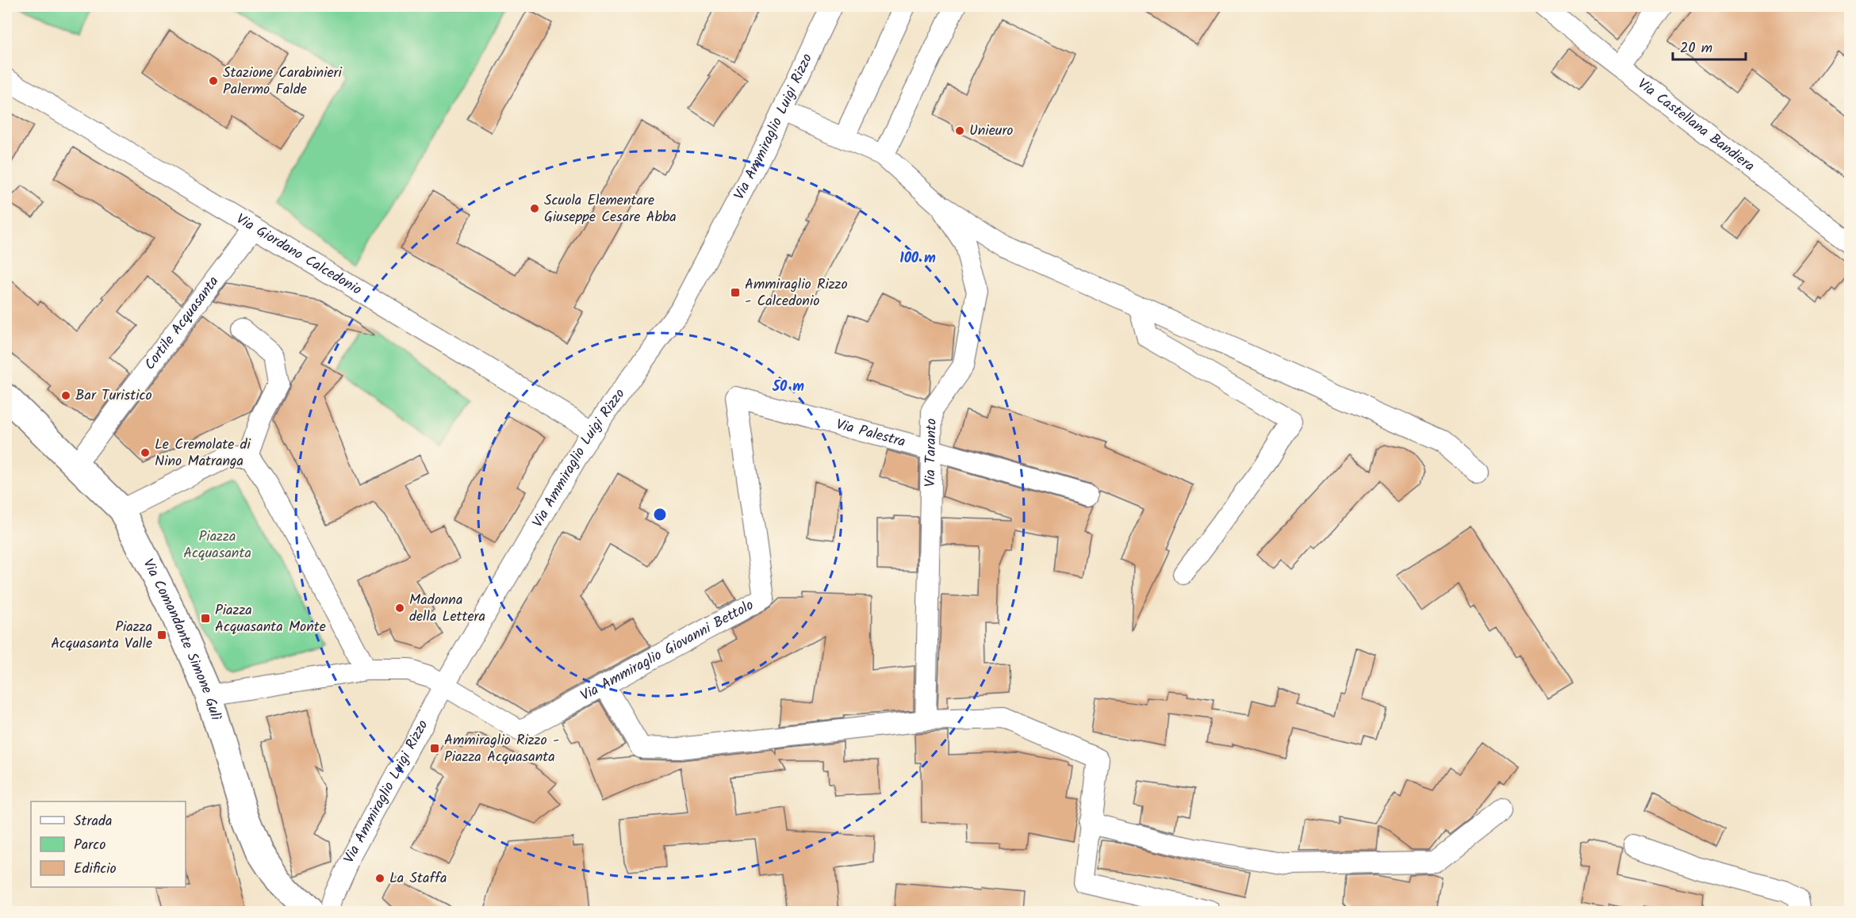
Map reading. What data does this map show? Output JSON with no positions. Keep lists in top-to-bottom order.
{
  "streets": {
    "main road": ["Via Comandante Simone Gulì"],
    "street": [
      "Via Castellana Bandiera",
      "Via Ammiraglio Luigi Rizzo",
      "Via Giordano Calcedonio",
      "Cortile Acquasanta",
      "Via Palestra",
      "Via Taranto",
      "Via Ammiraglio Giovanni Bettolo"
    ]
  },
  "crossings": [
    ["Via Ammiraglio Luigi Rizzo", "Via Giordano Calcedonio"],
    ["Via Ammiraglio Luigi Rizzo", "Via Ammiraglio Giovanni Bettolo"],
    ["Via Giordano Calcedonio", "Cortile Acquasanta"],
    ["Cortile Acquasanta", "Via Comandante Simone Gulì"],
    ["Via Palestra", "Via Taranto"],
    ["Via Palestra", "Via Ammiraglio Giovanni Bettolo"]
  ],
  "parks": ["Piazza Acquasanta"],
  "places": {
    "other": [
      "Stazione Carabinieri Palermo Falde",
      "Unieuro",
      "Scuola Elementare Giuseppe Cesare Abba",
      "Bar Turistico",
      "Le Cremolate di Nino Matranga",
      "Madonna della Lettera",
      "La Staffa"
    ],
    "transit": [
      "Ammiraglio Rizzo - Calcedonio",
      "Piazza Acquasanta Monte",
      "Piazza Acquasanta Valle",
      "Ammiraglio Rizzo - Piazza Acquasanta"
    ]
  },
  "legend": ["Strada", "Parco", "Edificio"],
  "scale_bar": "20 m",
  "rings": ["100 m", "50 m"]
}
